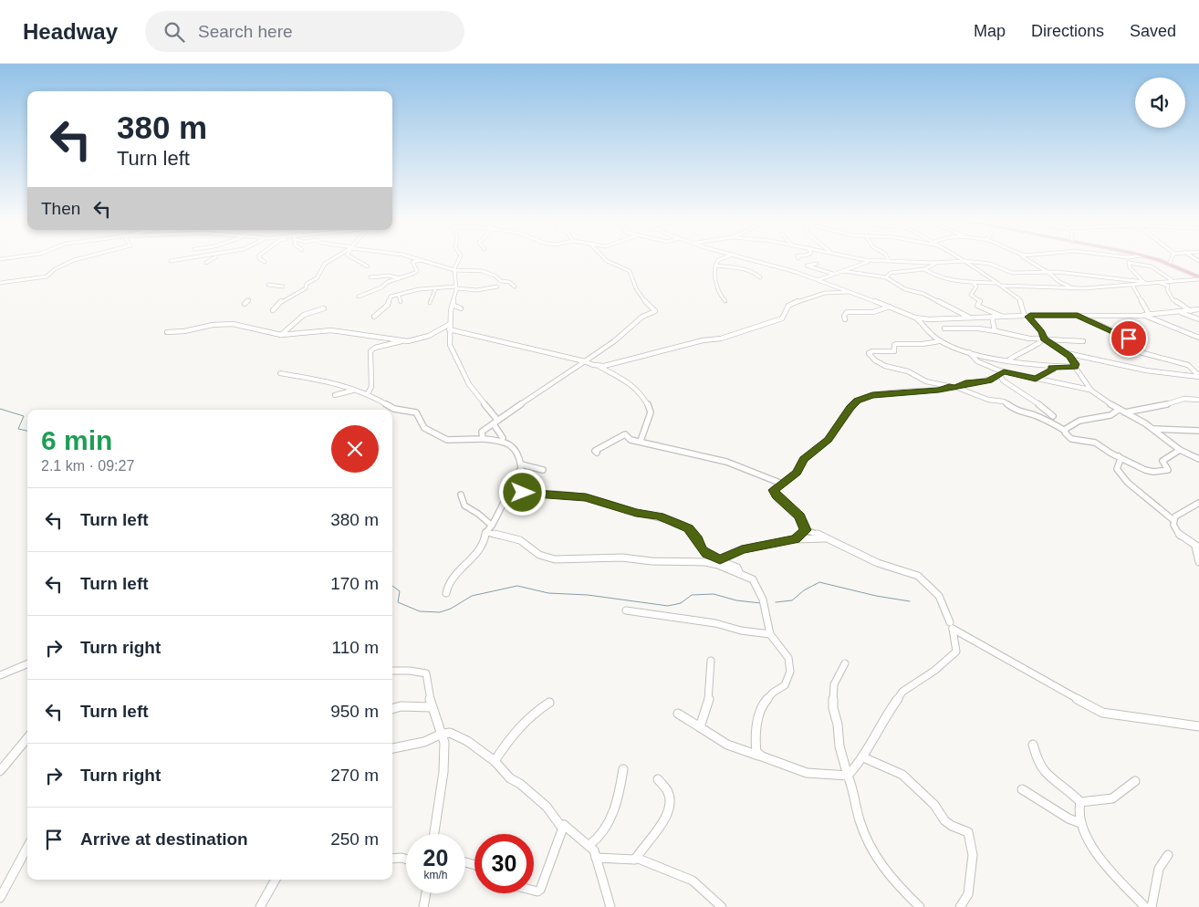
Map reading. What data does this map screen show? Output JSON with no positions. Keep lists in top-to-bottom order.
{
  "page": {
    "header": "Headway",
    "search": "Search here",
    "nav": ["Map", "Directions", "Saved"],
    "turn": ["380 m", "Turn left"],
    "then": "Then",
    "heading": ["6 min", "2.1 km · 09:27"],
    "list": [
      {
        "name": "Turn left",
        "value": "380 m"
      },
      {
        "name": "Turn left",
        "value": "170 m"
      },
      {
        "name": "Turn right",
        "value": "110 m"
      },
      {
        "name": "Turn left",
        "value": "950 m"
      },
      {
        "name": "Turn right",
        "value": "270 m"
      },
      {
        "name": "Arrive at destination",
        "value": "250 m"
      }
    ],
    "speed": "20 km/h",
    "limit": "30"
  }
}
